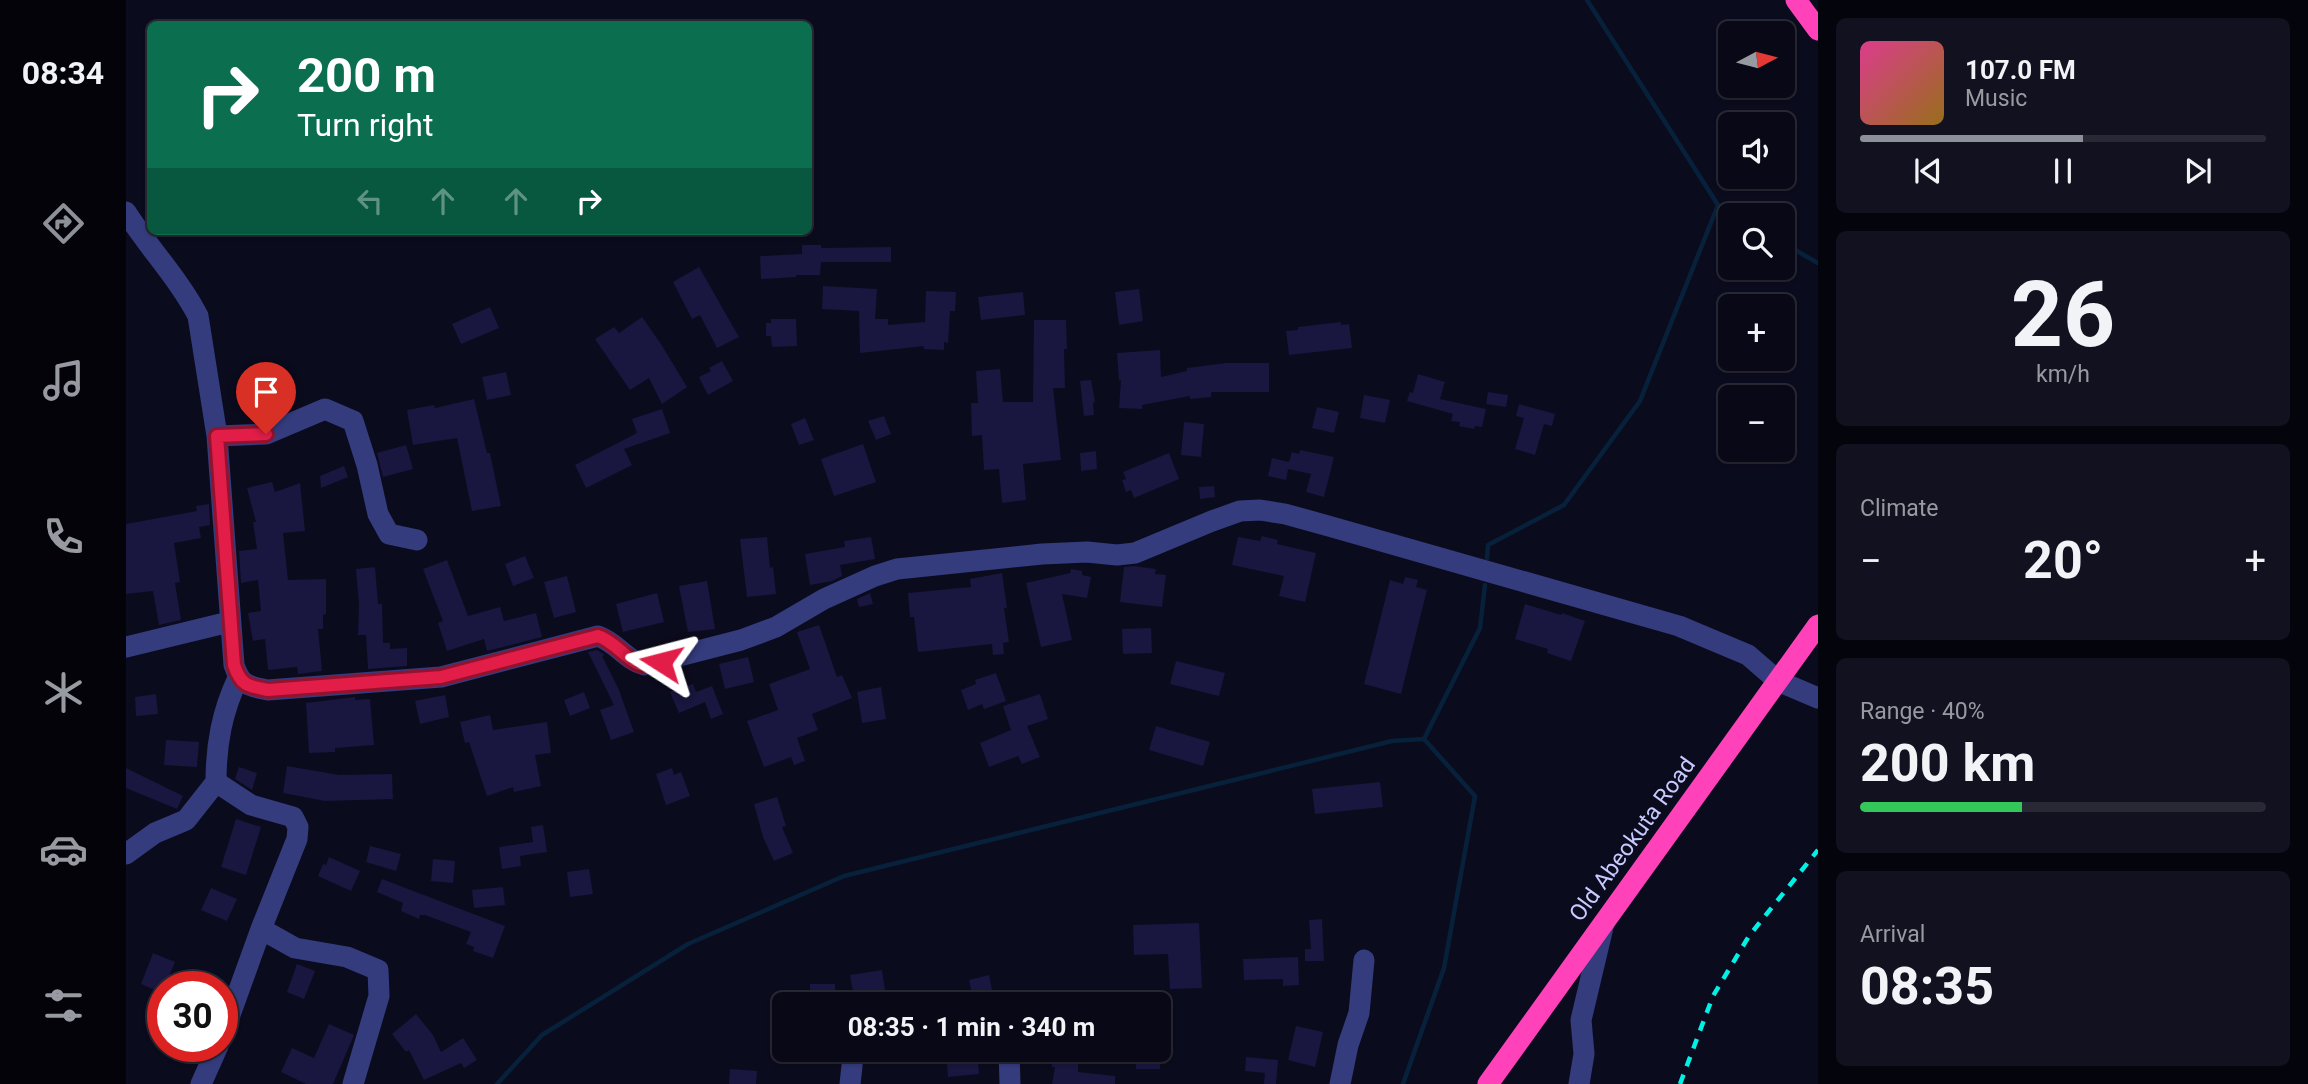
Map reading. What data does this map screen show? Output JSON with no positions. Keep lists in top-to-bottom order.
{
  "streets": {
    "highway": ["Old Abeokuta Road"]
  },
  "north": "right",
  "page": {
    "tabs": "08:34",
    "map_buttons": ["+", "−"],
    "turn": ["200 m", "Turn right"],
    "song": ["107.0 FM", "Music"],
    "tile": [
      ["26", "km/h"],
      "Climate",
      ["Range · 40%", "200 km"],
      ["Arrival", "08:35"]
    ],
    "heat": ["−", "20°", "+"],
    "limit": "30",
    "trip": "08:35 · 1 min · 340 m"
  }
}
